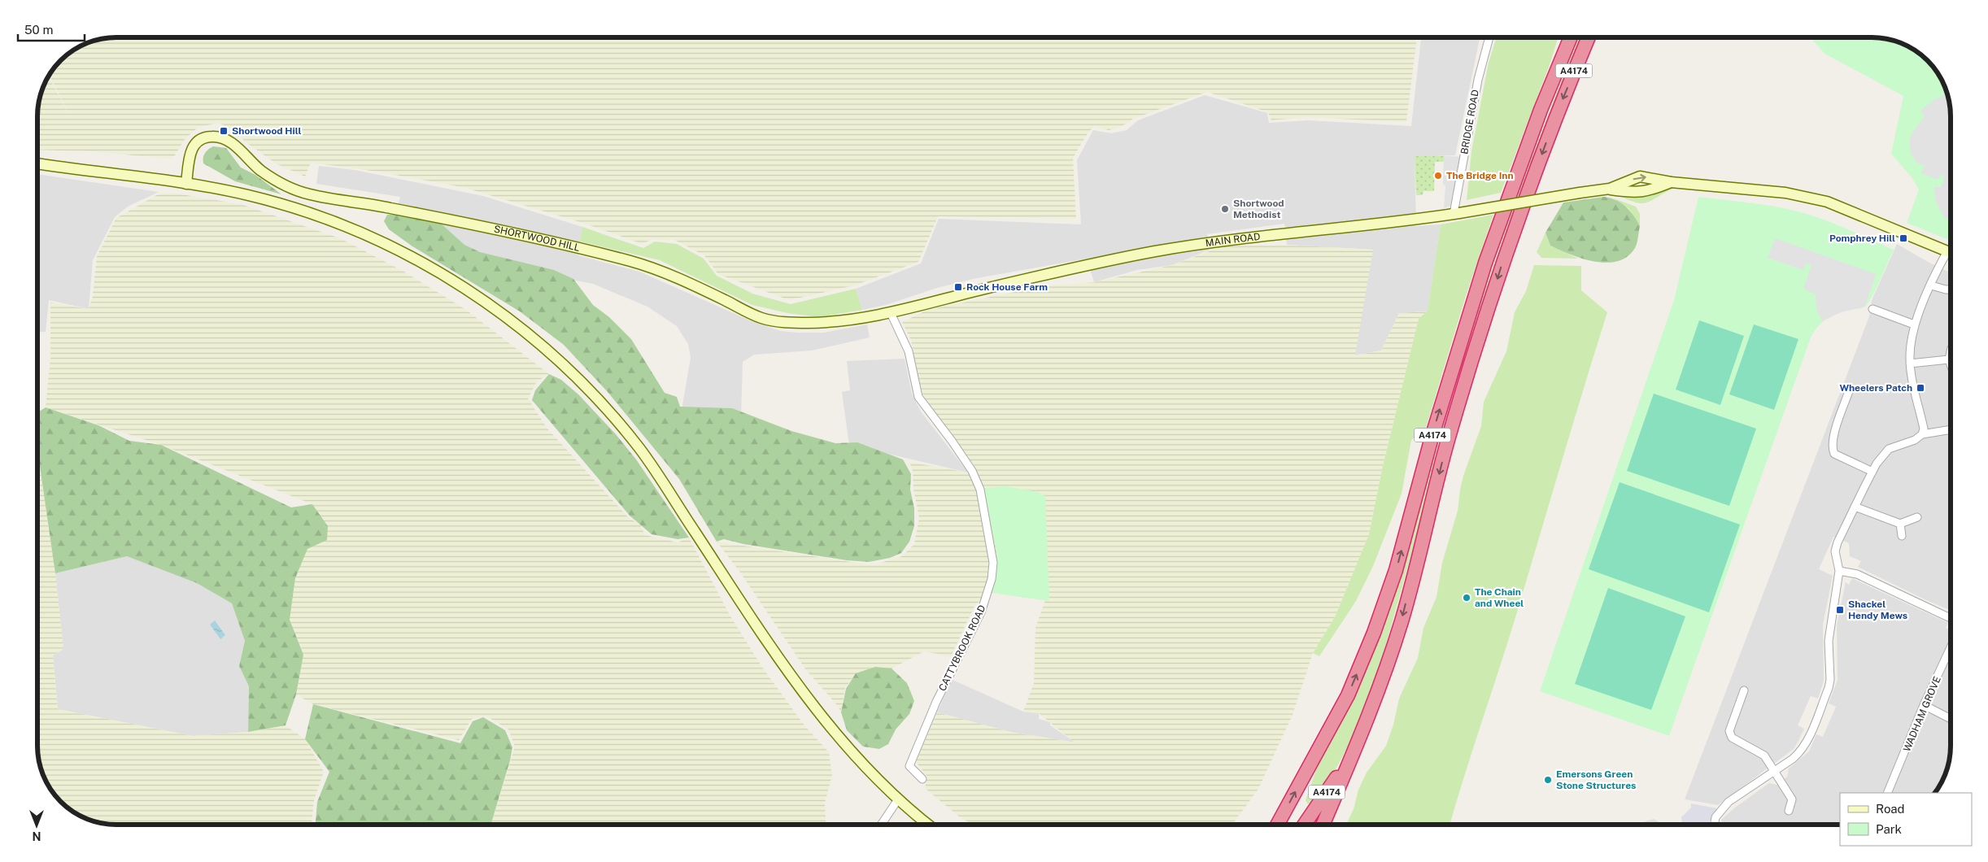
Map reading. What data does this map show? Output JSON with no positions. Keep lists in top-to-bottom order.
{
  "streets": {
    "highway": ["A4174"],
    "main road": ["SHORTWOOD HILL", "MAIN ROAD"],
    "street": ["BRIDGE ROAD", "CATTYBROOK ROAD", "WADHAM GROVE"]
  },
  "crossings": [
    ["BRIDGE ROAD", "MAIN ROAD"],
    ["SHORTWOOD HILL", "MAIN ROAD"],
    ["SHORTWOOD HILL", "CATTYBROOK ROAD"],
    ["MAIN ROAD", "CATTYBROOK ROAD"]
  ],
  "places": {
    "transit": [
      "Shortwood Hill",
      "Pomphrey Hill",
      "Rock House Farm",
      "Wheelers Patch",
      "Shackel Hendy Mews"
    ],
    "other": [
      "The Bridge Inn",
      "Shortwood Methodist",
      "The Chain and Wheel",
      "Emersons Green Stone Structures"
    ]
  },
  "legend": ["Road", "Park"],
  "scale_bar": "50 m",
  "north": "bottom"
}
